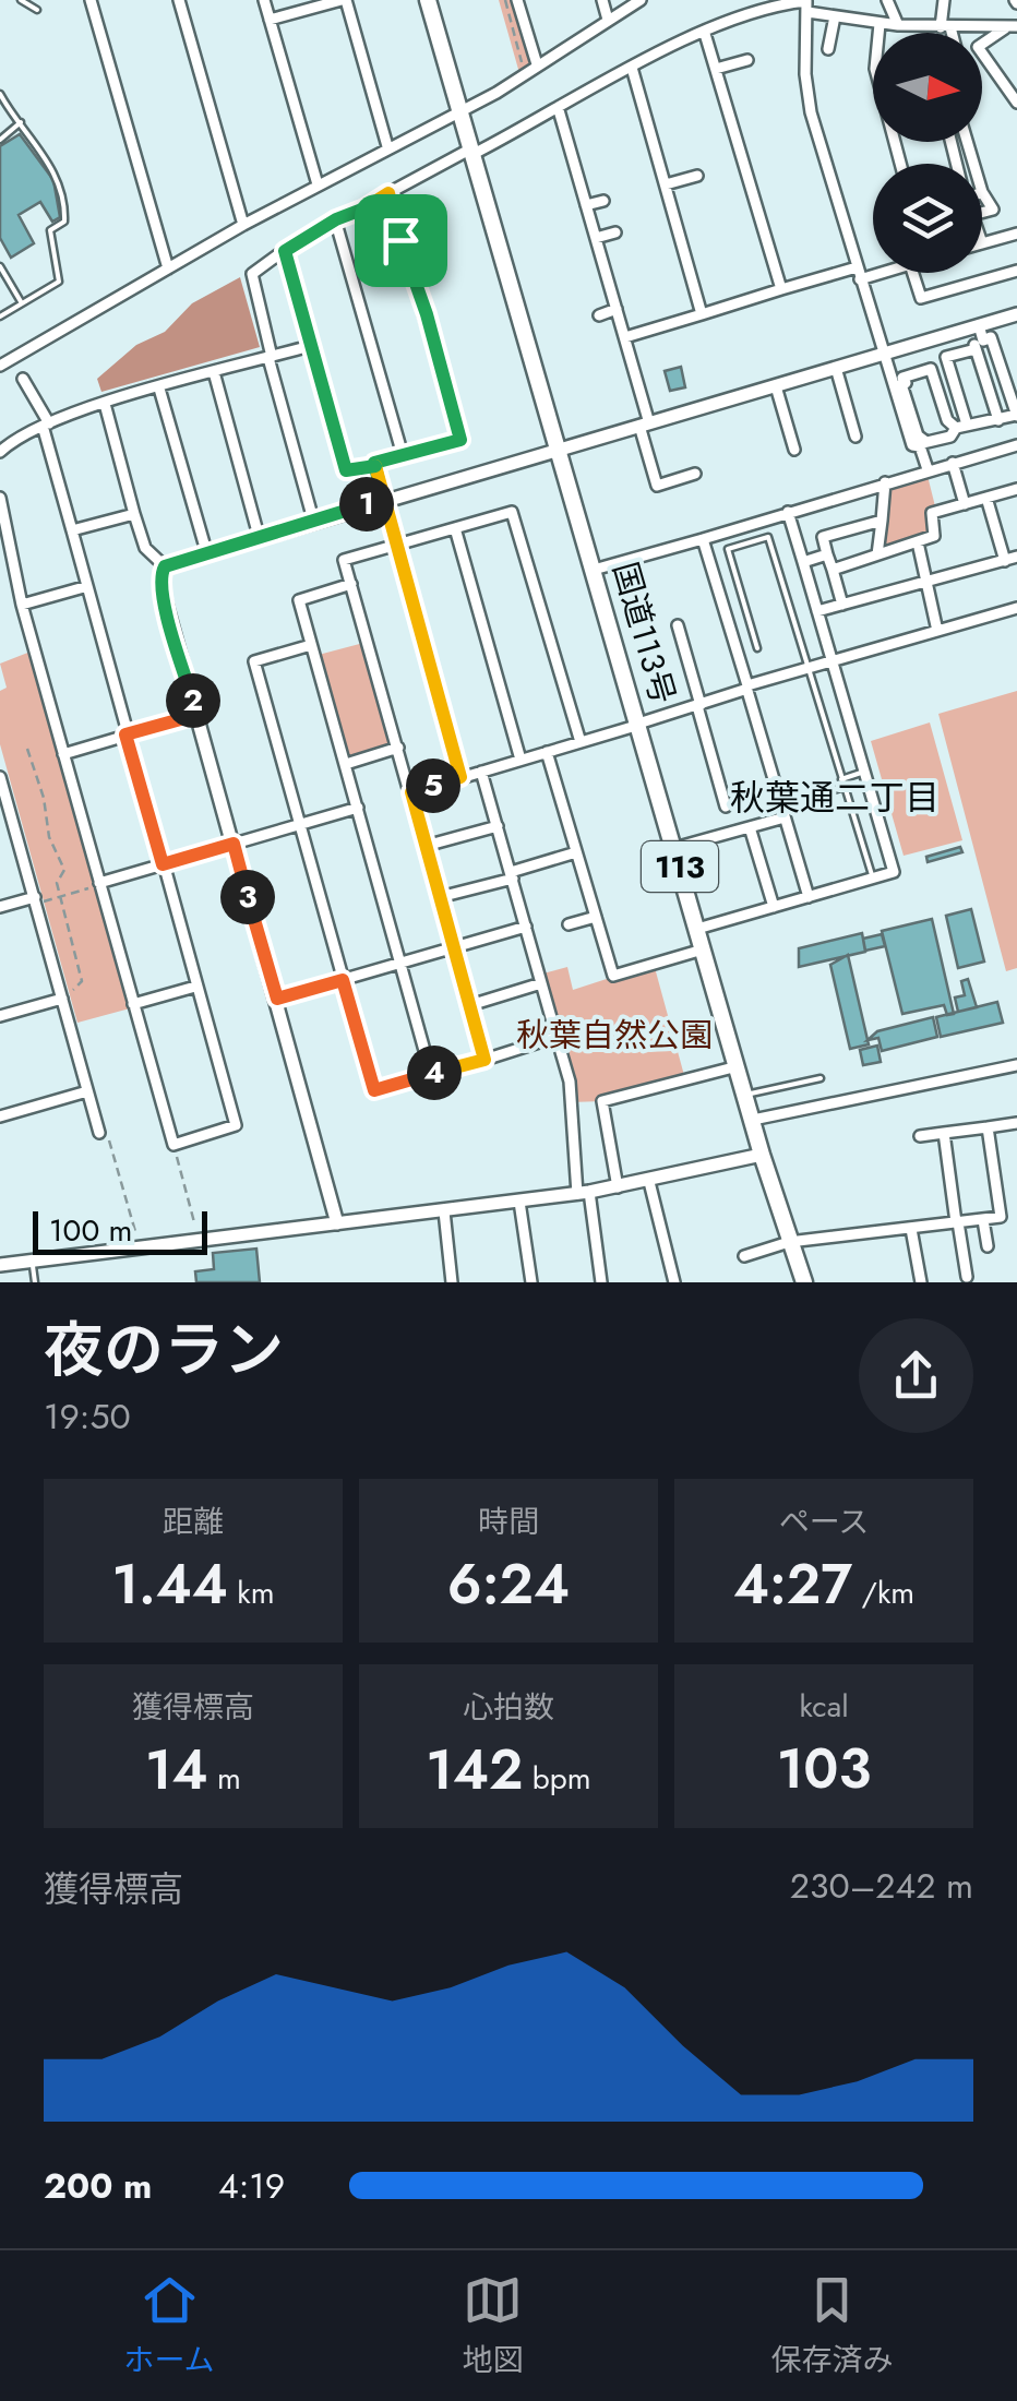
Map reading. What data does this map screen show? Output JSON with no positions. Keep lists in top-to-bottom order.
{
  "streets": {
    "highway": ["国道113号", "113"]
  },
  "districts": ["秋葉通二丁目"],
  "parks": ["秋葉自然公園"],
  "scale_bar": "100 m",
  "north": "right",
  "page": {
    "pins": [
      "1",
      "2",
      "5",
      "3",
      "4"
    ],
    "scale": "100 m",
    "heading": ["夜のラン", "19:50"],
    "stats": [
      ["距離", "1.44 km"],
      ["時間", "6:24"],
      ["ペース", "4:27 /km"],
      ["獲得標高", "14 m"],
      ["心拍数", "142 bpm"],
      ["kcal", "103"]
    ],
    "chart": ["獲得標高", "230–242 m"],
    "list": [
      {
        "name": "200 m",
        "note": "4:19"
      }
    ],
    "tabs": ["ホーム", "地図", "保存済み"]
  }
}
